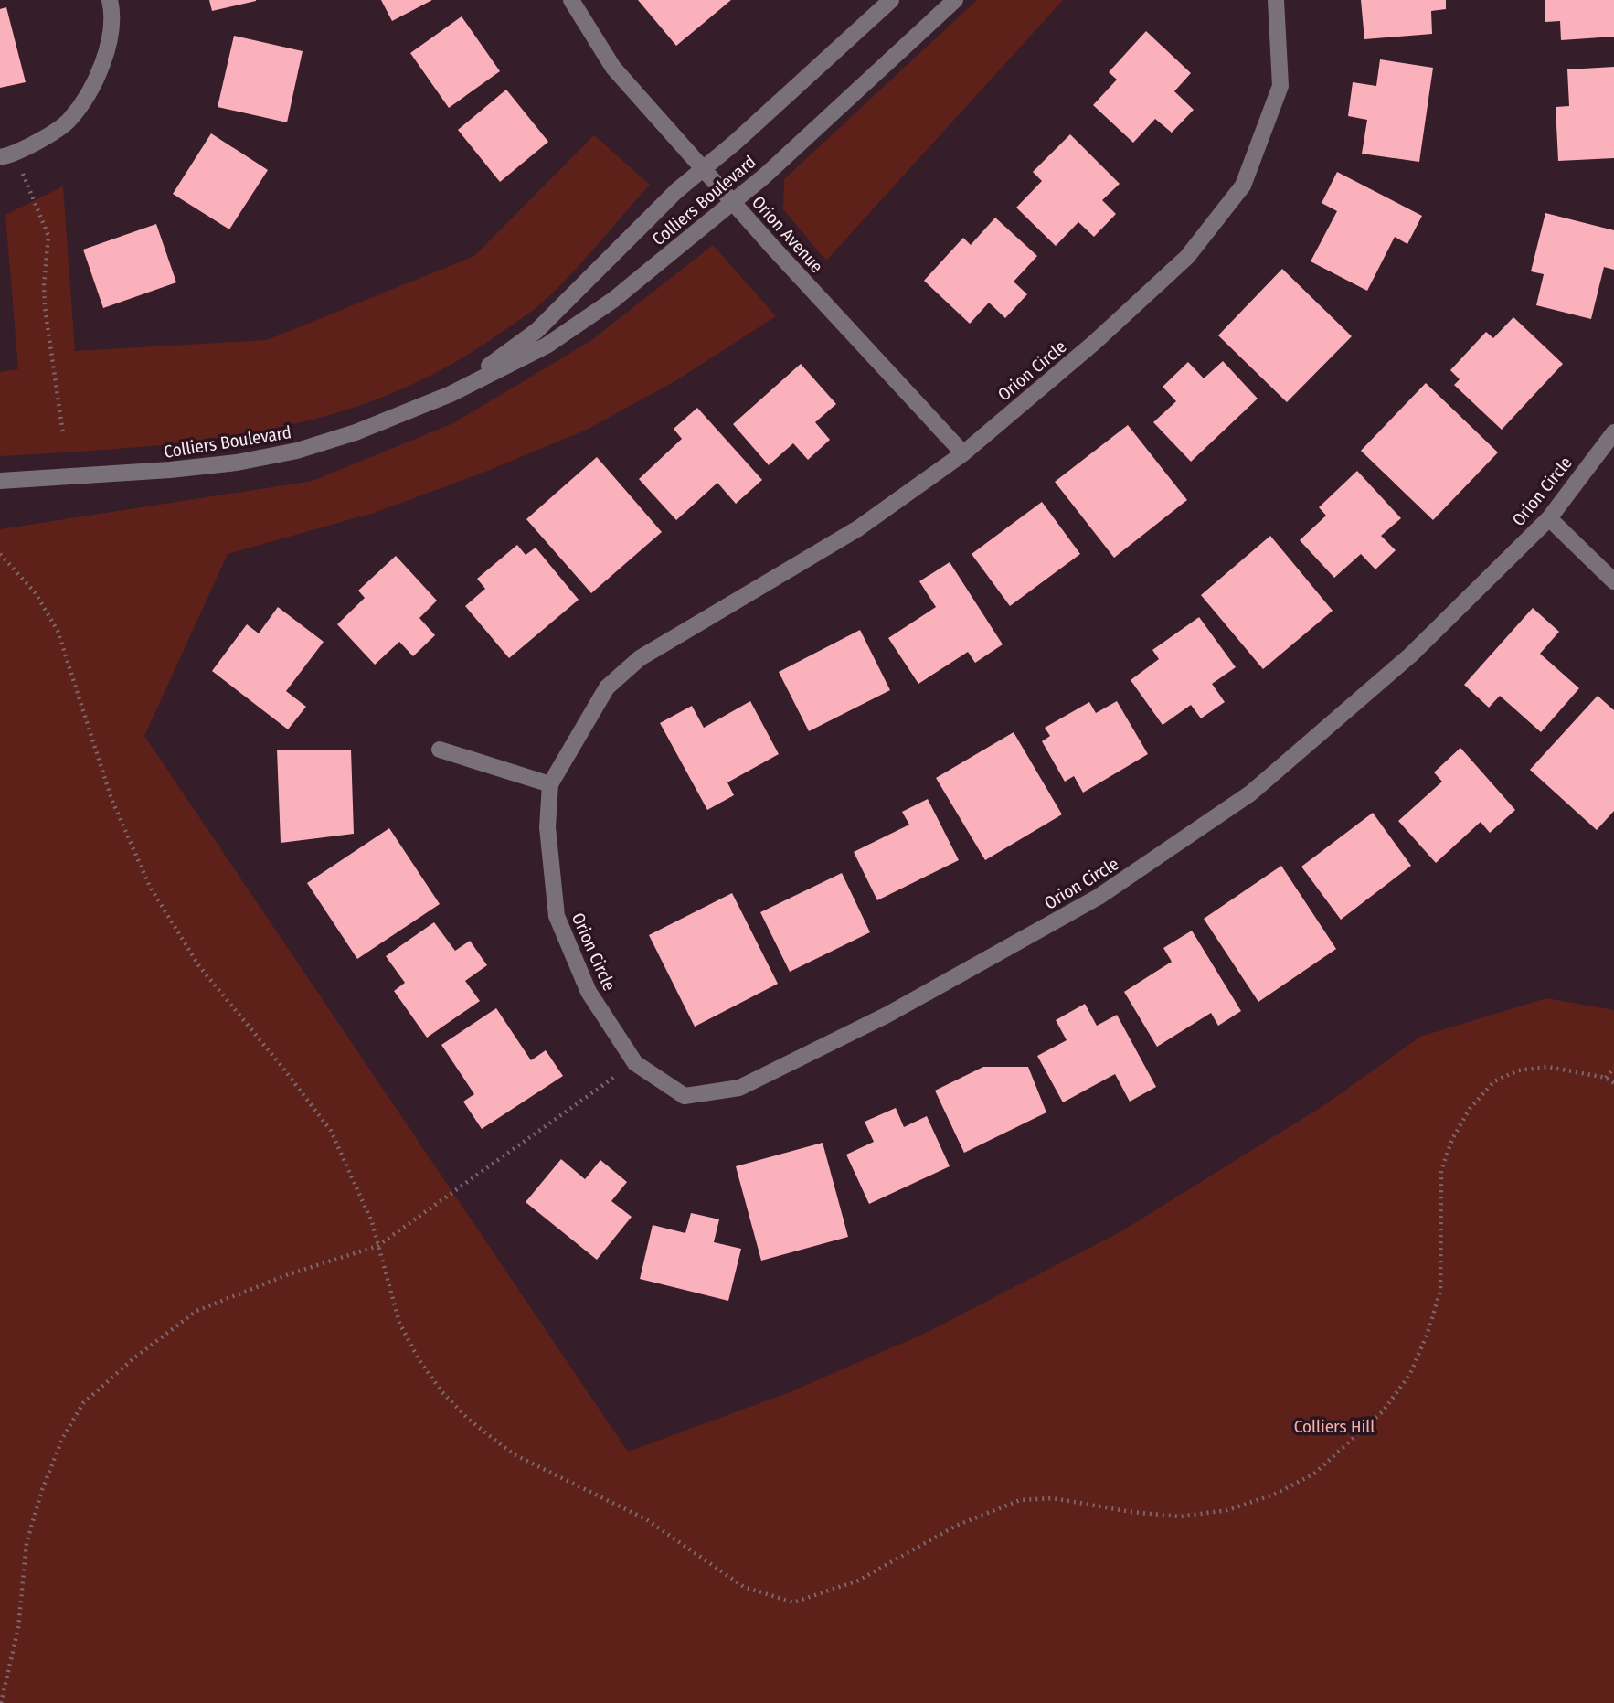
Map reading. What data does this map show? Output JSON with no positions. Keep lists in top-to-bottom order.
{
  "streets": {
    "street": ["Colliers Boulevard", "Orion Avenue", "Orion Circle"]
  },
  "crossings": [
    ["Colliers Boulevard", "Orion Avenue"],
    ["Orion Avenue", "Orion Circle"]
  ],
  "parks": ["Colliers Hill"]
}
